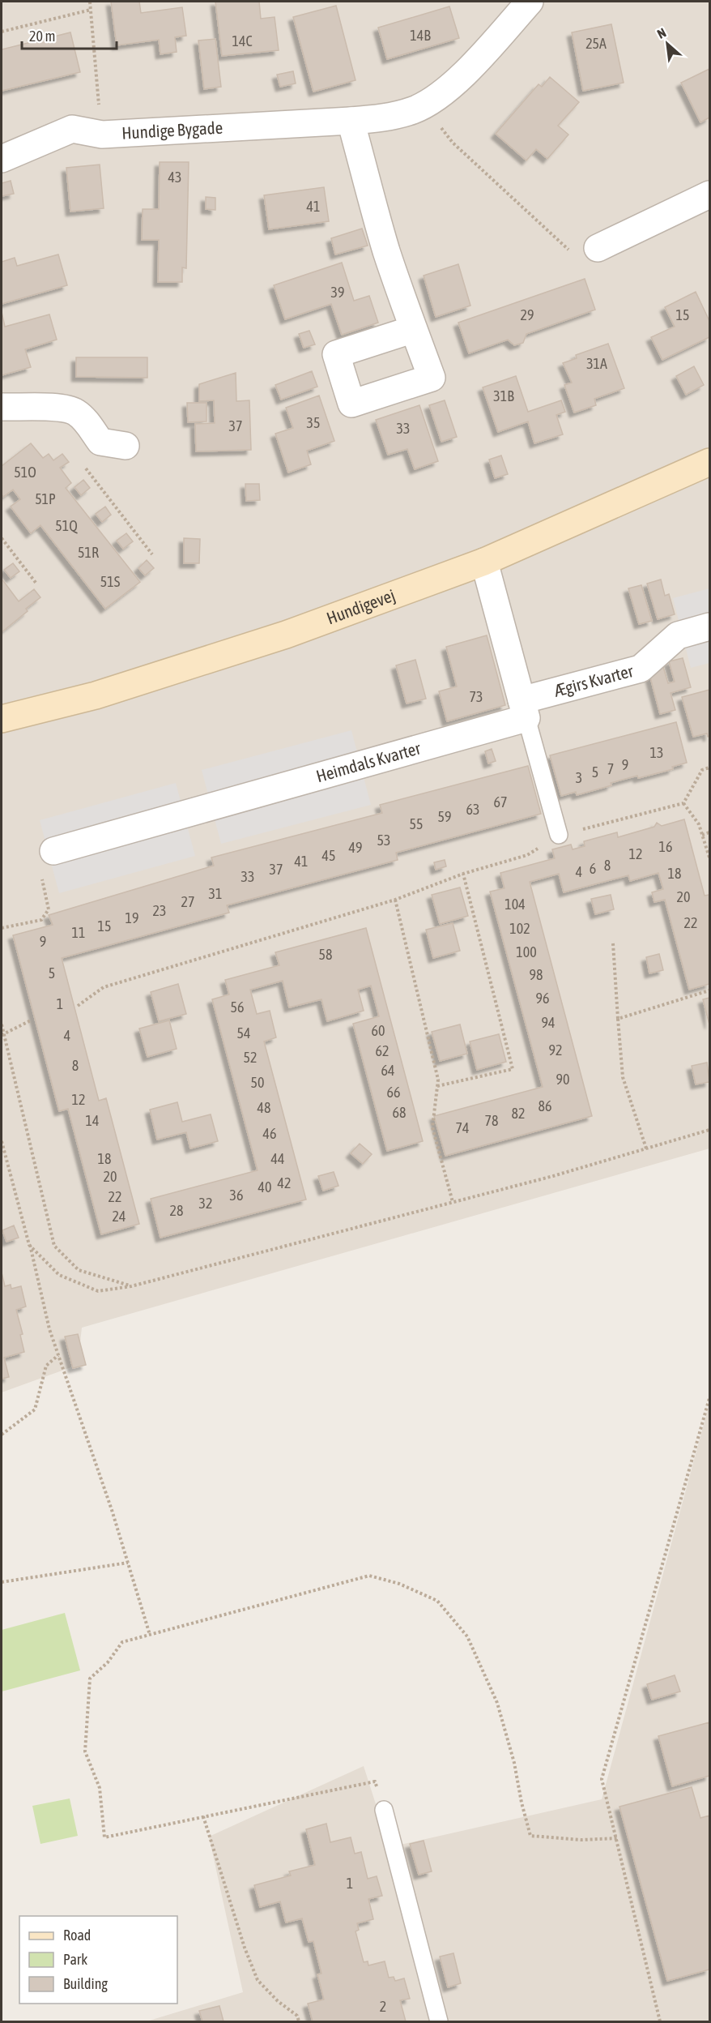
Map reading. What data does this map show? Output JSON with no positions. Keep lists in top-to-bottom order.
{
  "streets": {
    "street": [
      "Hundige Bygade",
      "Hundigevej",
      "Ægirs Kvarter",
      "Heimdals Kvarter"
    ]
  },
  "crossings": [
    ["Ægirs Kvarter", "Heimdals Kvarter"]
  ],
  "house_numbers": [
    "14B",
    "14C",
    "25A",
    "43",
    "41",
    "39",
    "29",
    "15",
    "31A",
    "31B",
    "35",
    "37",
    "33",
    "51O",
    "51P",
    "51Q",
    "51R",
    "51S",
    "73",
    "13",
    "9",
    "7",
    "5",
    "3",
    "67",
    "63",
    "59",
    "55",
    "53",
    "16",
    "49",
    "12",
    "45",
    "41",
    "8",
    "6",
    "37",
    "4",
    "18",
    "33",
    "31",
    "20",
    "27",
    "104",
    "23",
    "19",
    "22",
    "15",
    "102",
    "11",
    "9",
    "100",
    "58",
    "5",
    "98",
    "96",
    "1",
    "56",
    "94",
    "60",
    "54",
    "4",
    "92",
    "62",
    "52",
    "8",
    "64",
    "90",
    "50",
    "66",
    "12",
    "86",
    "48",
    "68",
    "82",
    "14",
    "78",
    "74",
    "46",
    "18",
    "44",
    "20",
    "42",
    "40",
    "36",
    "22",
    "32",
    "28",
    "24",
    "1",
    "2"
  ],
  "legend": ["Road", "Park", "Building"],
  "scale_bar": "20 m",
  "north": "top left"
}
